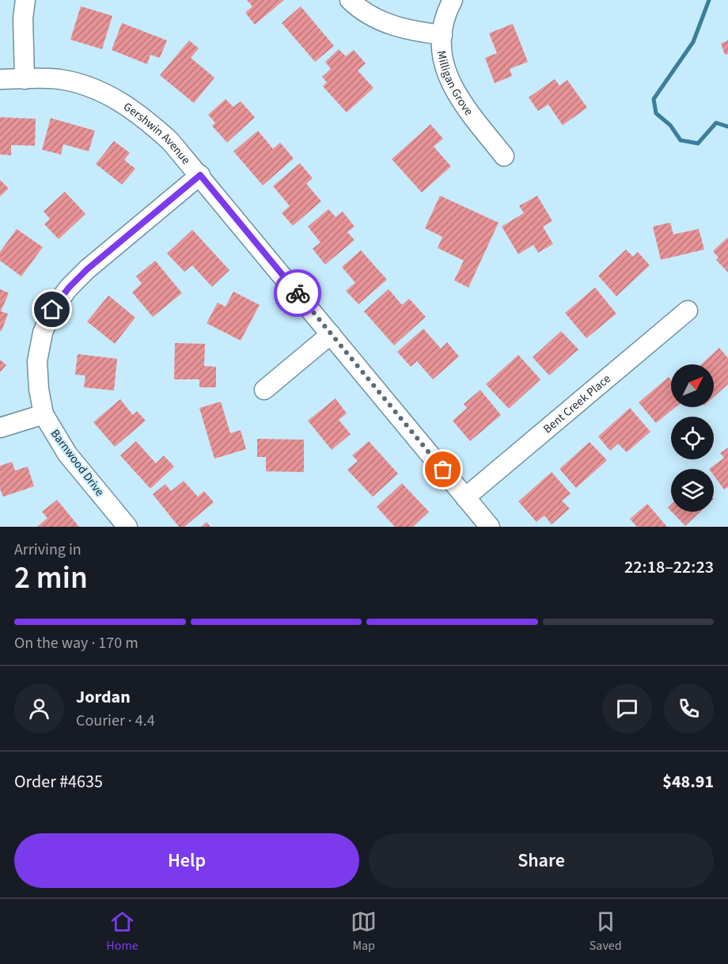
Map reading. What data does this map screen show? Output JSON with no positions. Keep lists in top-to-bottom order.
{
  "streets": {
    "street": [
      "Milligan Grove",
      "Gershwin Avenue",
      "Bent Creek Place",
      "Barnwood Drive"
    ]
  },
  "crossings": [
    ["Gershwin Avenue", "Bent Creek Place"],
    ["Gershwin Avenue", "Barnwood Drive"]
  ],
  "north": "top right",
  "page": {
    "heading": ["2 min", "Arriving in", "22:18–22:23"],
    "panel": [
      "Jordan",
      "Courier · 4.4",
      "Order #4635",
      "$48.91"
    ],
    "bar": "On the way · 170 m",
    "buttons": ["Help", "Share"],
    "tabs": ["Home", "Map", "Saved"]
  }
}
